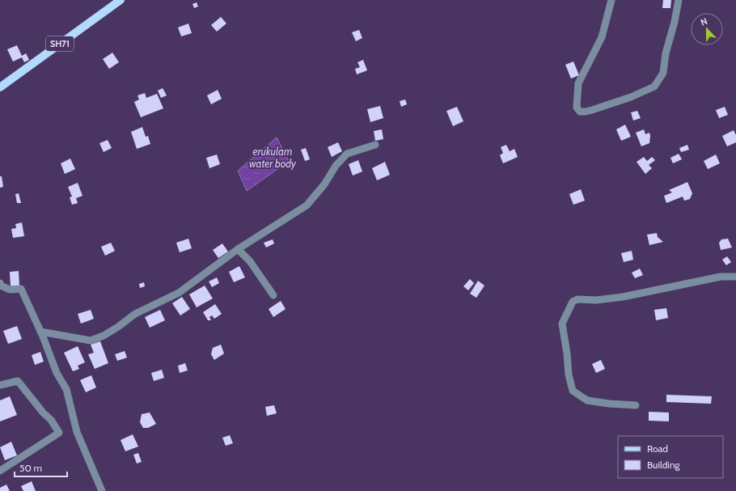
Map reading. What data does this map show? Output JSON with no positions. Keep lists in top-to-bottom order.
{
  "streets": {
    "main road": ["SH71"]
  },
  "water": ["erukulam water body"],
  "legend": ["Road", "Building"],
  "scale_bar": "50 m",
  "north": "top"
}
